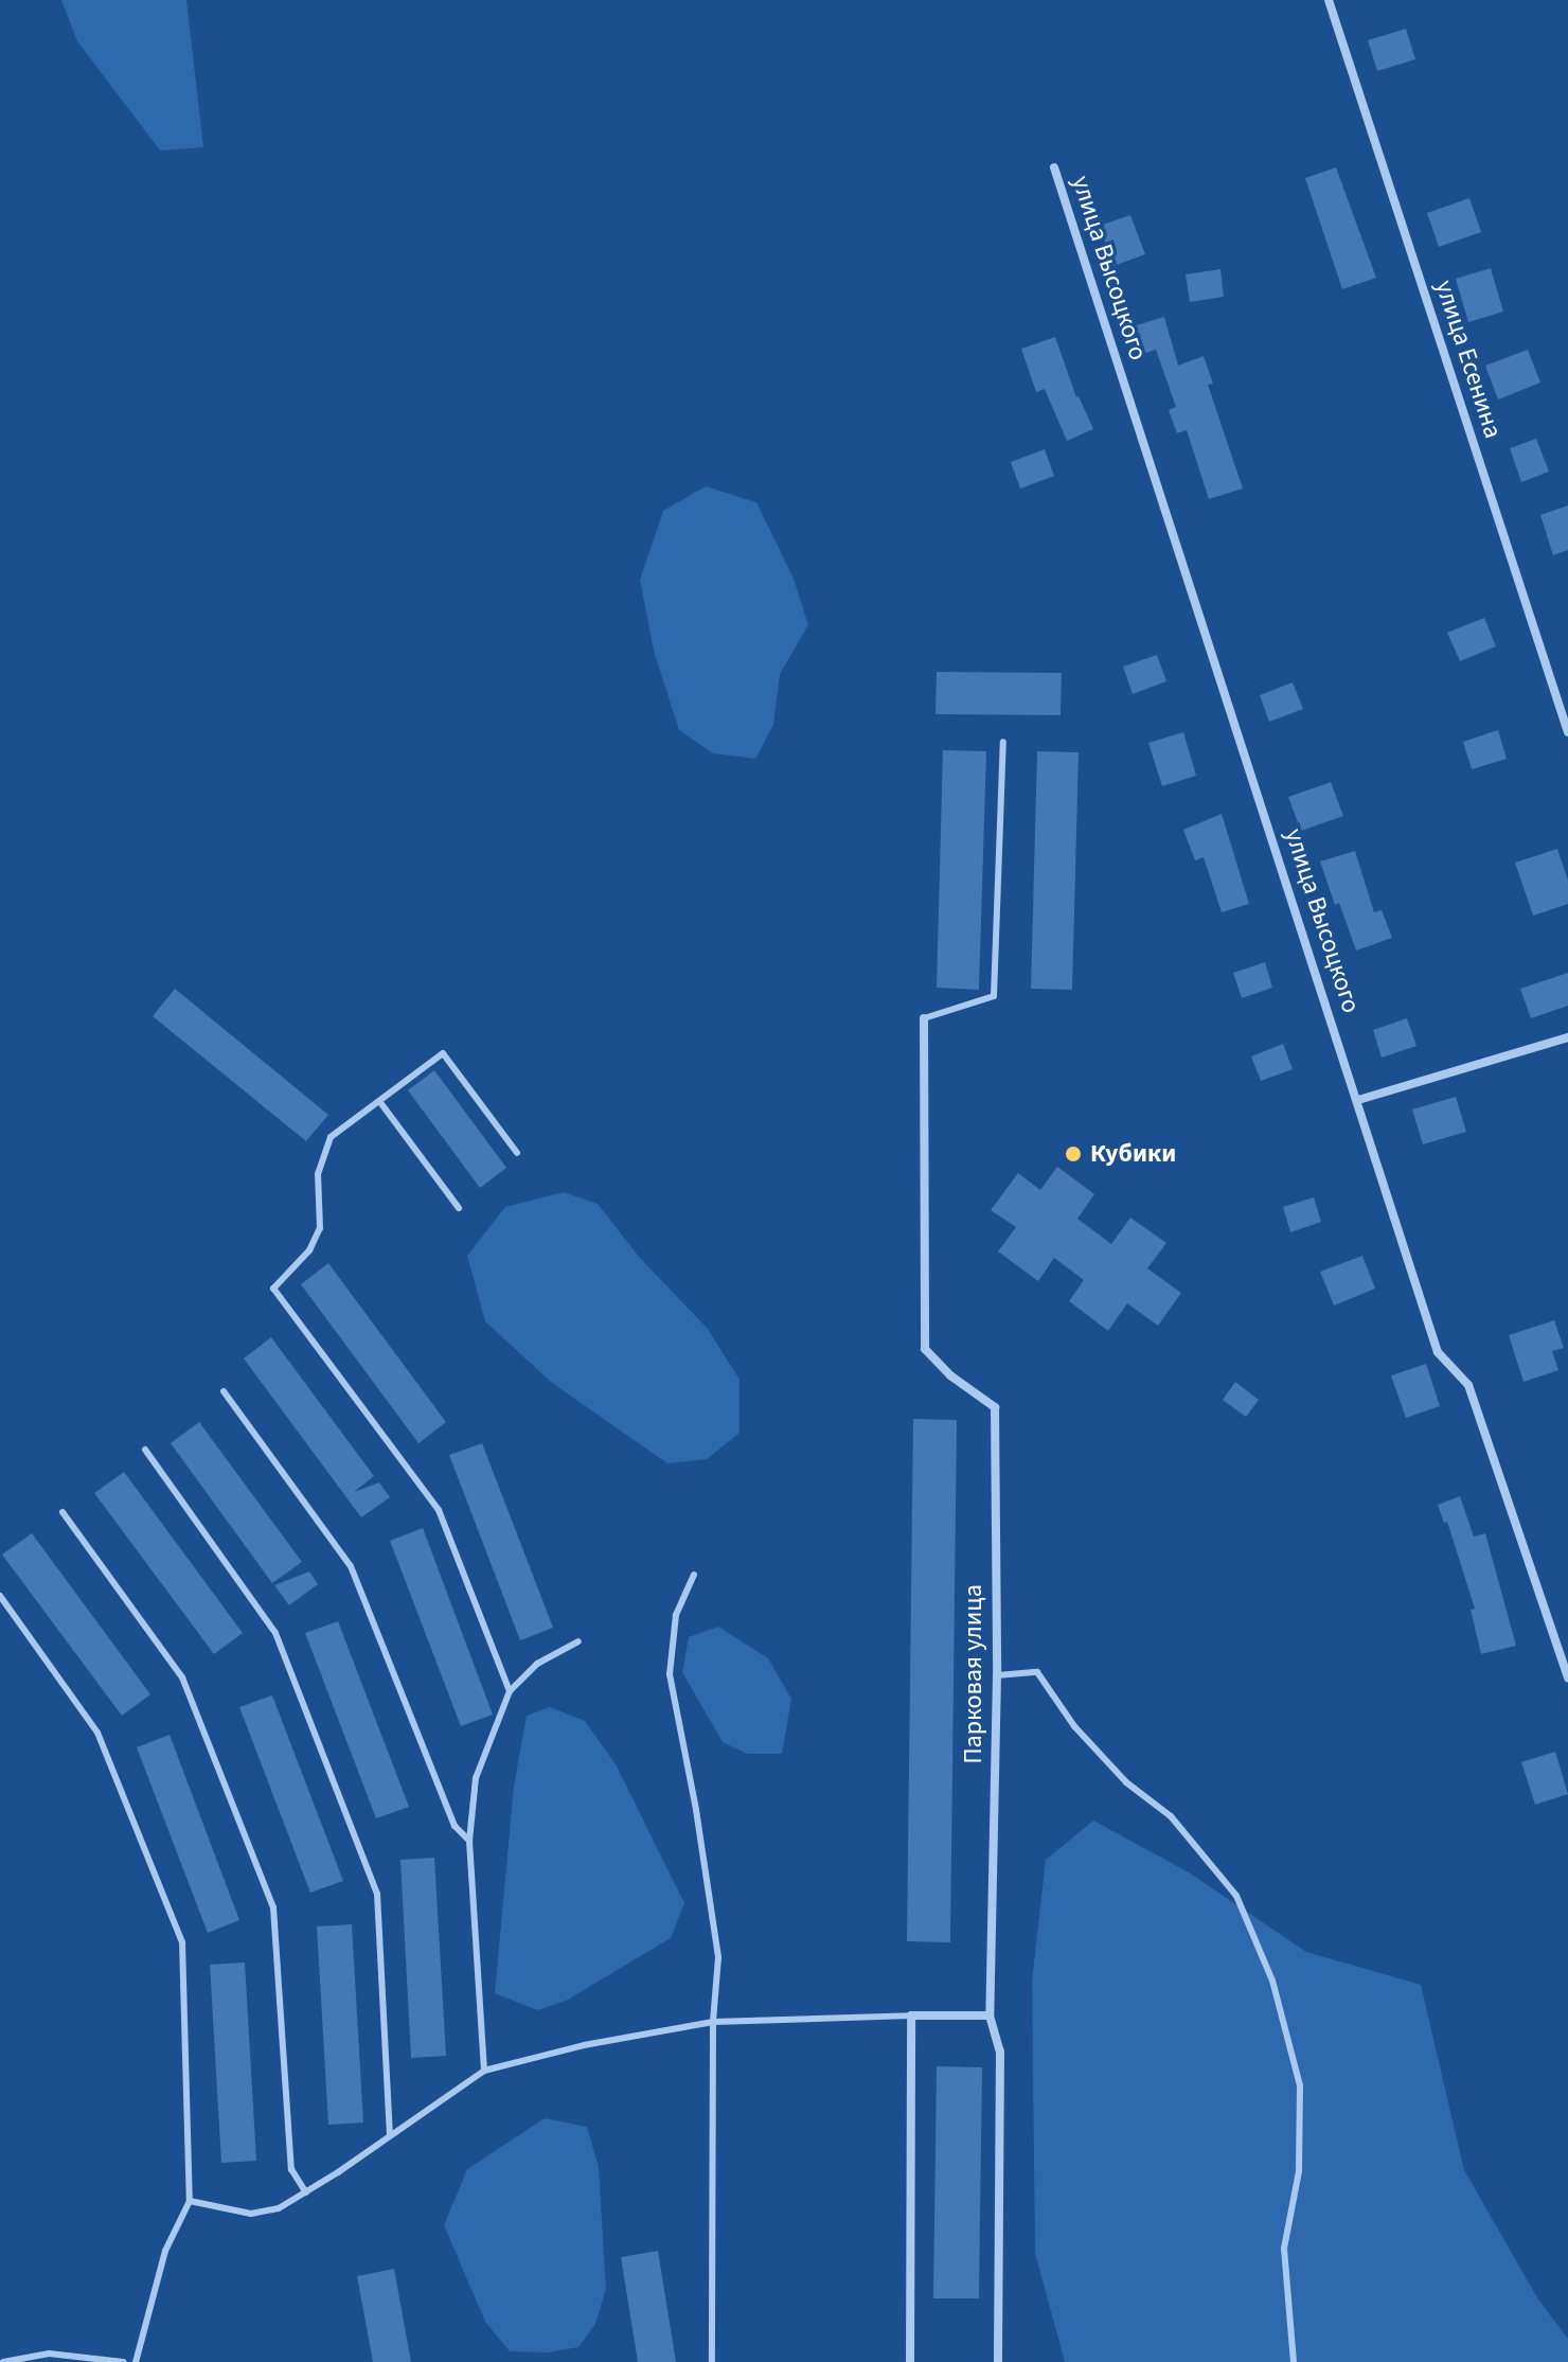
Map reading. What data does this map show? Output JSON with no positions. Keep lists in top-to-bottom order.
{
  "streets": {
    "street": ["улица Высоцкого", "улица Есенина", "Парковая улица"]
  },
  "places": ["Кубики"]
}
